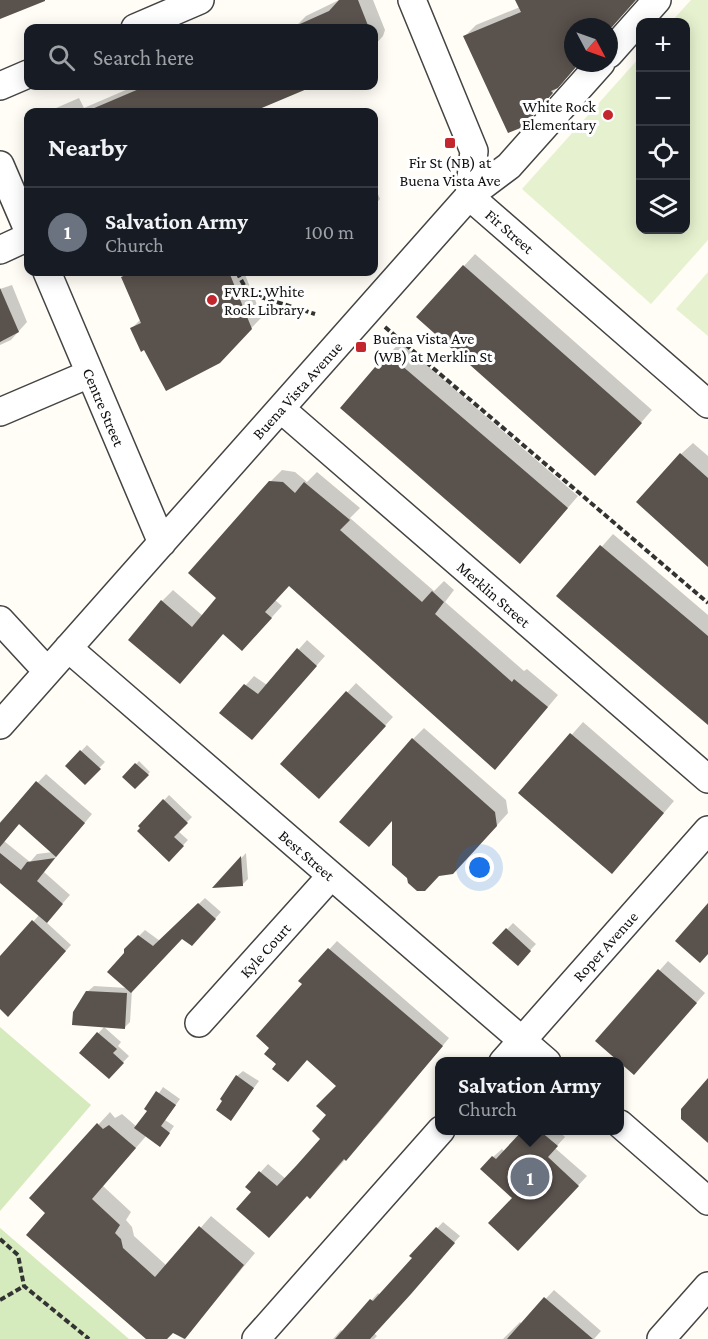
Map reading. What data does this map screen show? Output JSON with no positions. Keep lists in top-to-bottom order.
{
  "streets": {
    "street": [
      "Fir Street",
      "Buena Vista Avenue",
      "Centre Street",
      "Merklin Street",
      "Best Street",
      "Roper Avenue",
      "Kyle Court"
    ]
  },
  "crossings": [
    ["Fir Street", "Buena Vista Avenue"],
    ["Buena Vista Avenue", "Centre Street"],
    ["Buena Vista Avenue", "Merklin Street"],
    ["Buena Vista Avenue", "Best Street"],
    ["Best Street", "Roper Avenue"],
    ["Best Street", "Kyle Court"]
  ],
  "places": {
    "other": ["White Rock Elementary", "FVRL: White Rock Library"],
    "transit": ["Fir St (NB) at Buena Vista Ave", "Buena Vista Ave (WB) at Merklin St"]
  },
  "north": "bottom right",
  "page": {
    "map_buttons": ["+", "−"],
    "search": "Search here",
    "heading": "Nearby",
    "list": [
      {
        "mark": "1",
        "name": "Salvation Army",
        "note": "Church",
        "value": "100 m"
      }
    ],
    "popup": ["Salvation Army", "Church"],
    "pins": "1"
  }
}
